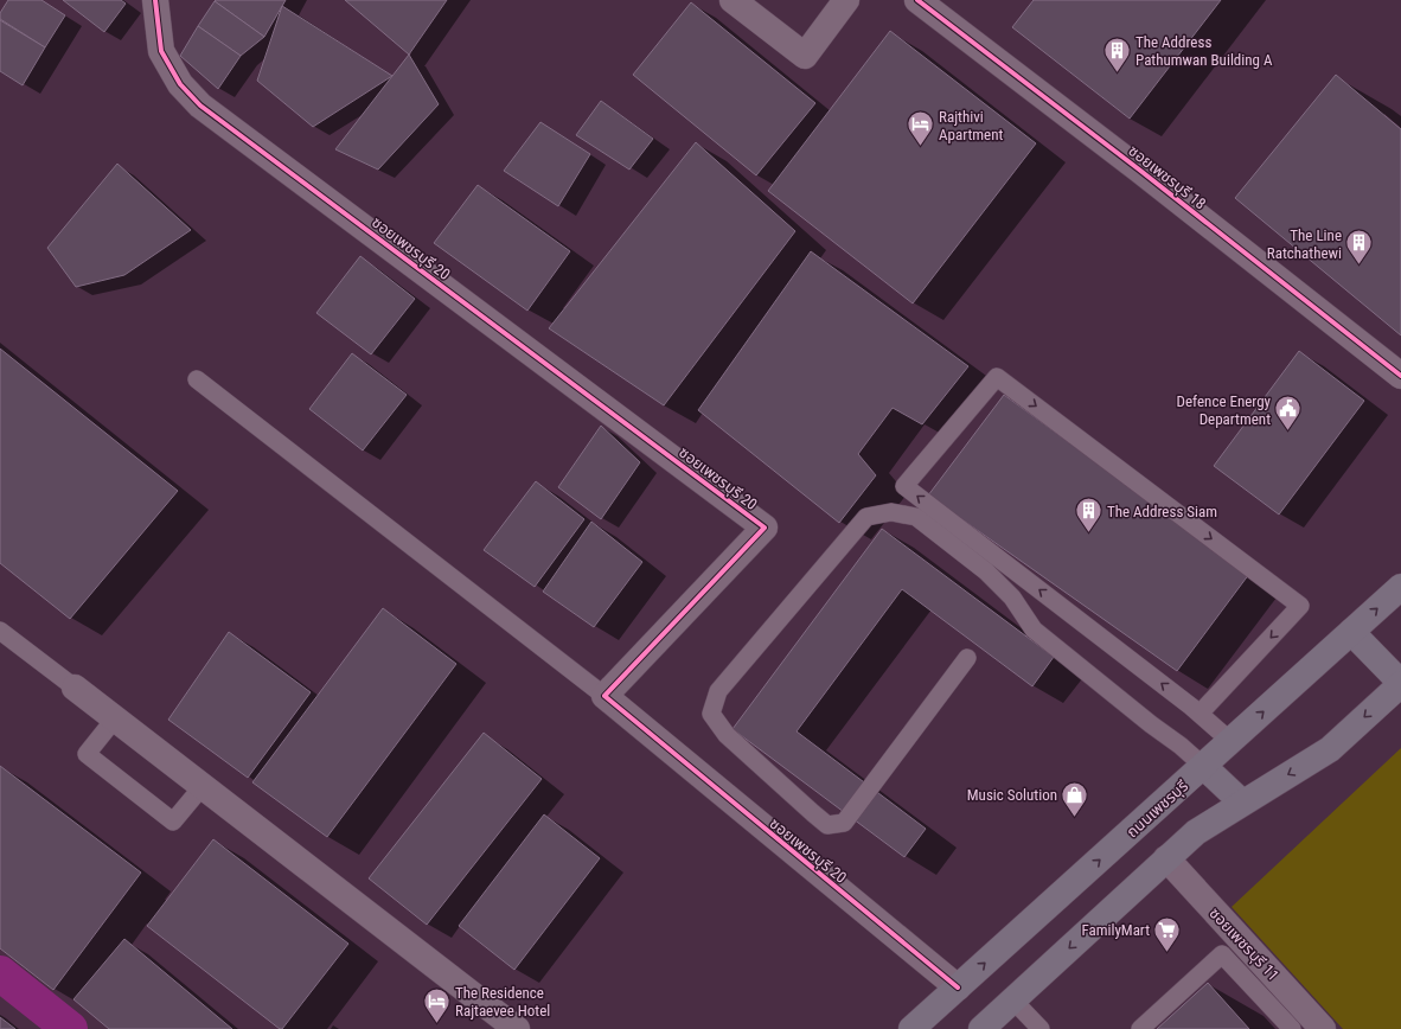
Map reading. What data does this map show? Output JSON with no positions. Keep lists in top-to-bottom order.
{
  "streets": {
    "main road": ["ถนนเพชรบุรี"],
    "street": ["ซอยเพชรบุรี 18", "ซอยเพชรบุรี 20", "ซอยเพชรบุรี 11"]
  },
  "crossings": [
    ["ซอยเพชรบุรี 20", "ถนนเพชรบุรี"]
  ],
  "places": {
    "building": ["The Address Pathumwan Building A", "The Line Ratchathewi", "The Address Siam"],
    "hotel": ["Rajthivi Apartment", "The Residence Rajtaevee Hotel"],
    "public building": ["Defence Energy Department"],
    "shop": ["Music Solution"],
    "supermarket": ["FamilyMart"]
  }
}
